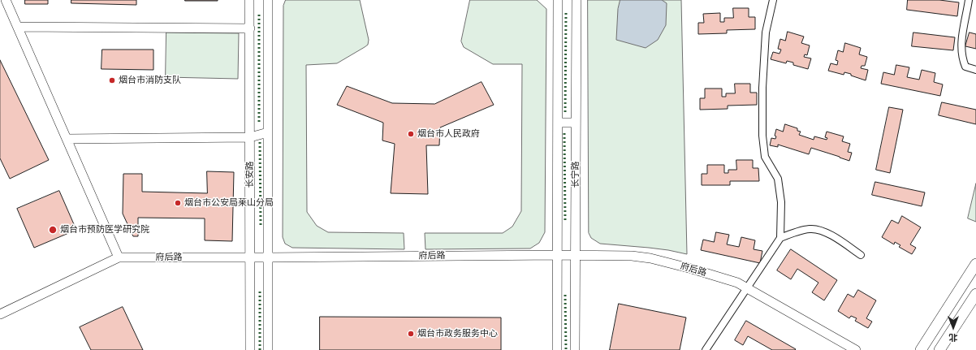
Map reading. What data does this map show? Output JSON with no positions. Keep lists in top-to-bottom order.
{
  "streets": {
    "street": ["长安路", "长宁路", "府后路"]
  },
  "crossings": [
    ["长安路", "府后路"],
    ["长宁路", "府后路"]
  ],
  "places": [
    "烟台市消防支队",
    "烟台市人民政府",
    "烟台市公安局莱山分局",
    "烟台市预防医学研究院",
    "烟台市政务服务中心"
  ],
  "north": "bottom"
}
